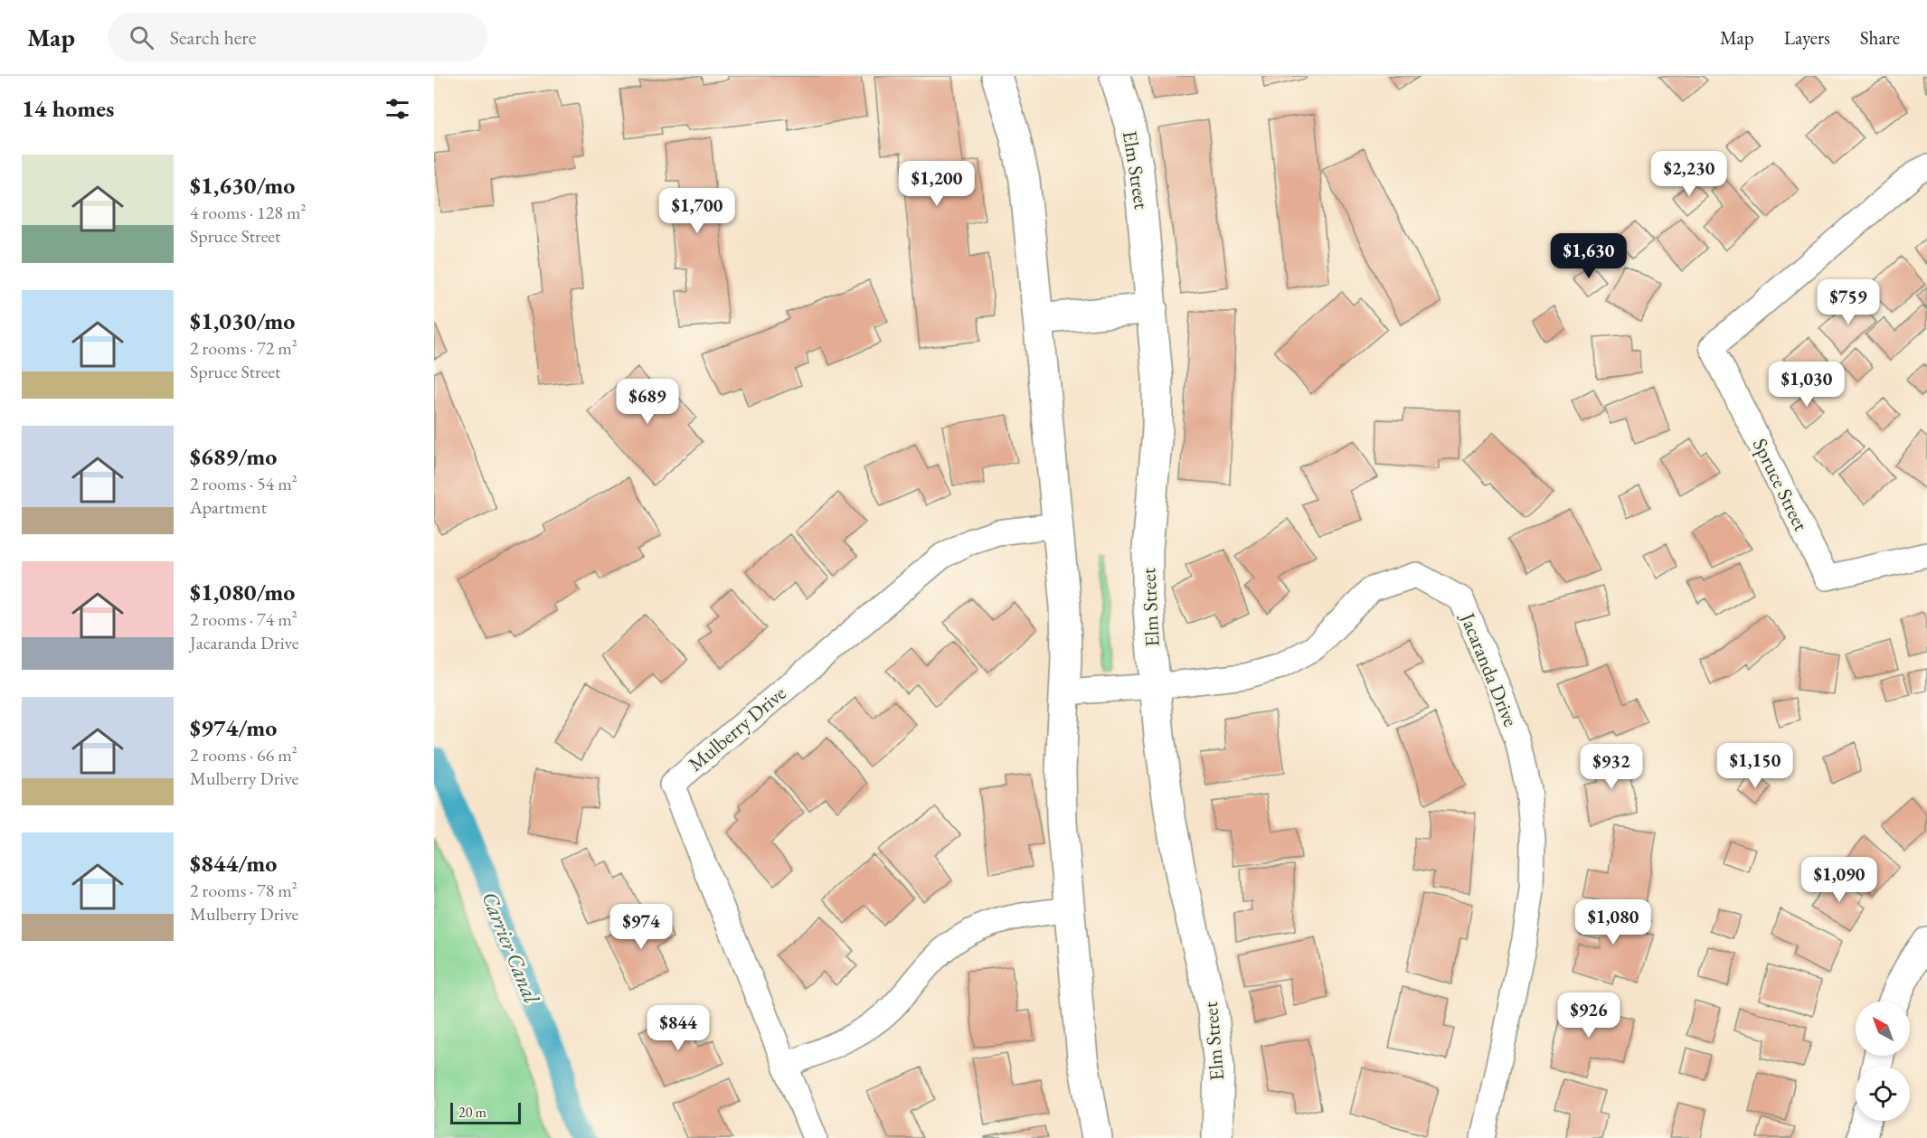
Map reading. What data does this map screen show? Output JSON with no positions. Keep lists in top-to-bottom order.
{
  "streets": {
    "street": [
      "Elm Street",
      "Spruce Street",
      "Jacaranda Drive",
      "Mulberry Drive"
    ]
  },
  "crossings": [
    ["Elm Street", "Jacaranda Drive"]
  ],
  "water": ["Carrier Canal"],
  "scale_bar": "20 m",
  "north": "top left",
  "page": {
    "header": "Map",
    "search": "Search here",
    "nav": ["Map", "Layers", "Share"],
    "heading": "14 homes",
    "list": [
      {
        "name": "$1,630/mo",
        "note": "4 rooms · 128 m² · Spruce Street"
      },
      {
        "name": "$1,030/mo",
        "note": "2 rooms · 72 m² · Spruce Street"
      },
      {
        "name": "$689/mo",
        "note": "2 rooms · 54 m² · Apartment"
      },
      {
        "name": "$1,080/mo",
        "note": "2 rooms · 74 m² · Jacaranda Drive"
      },
      {
        "name": "$974/mo",
        "note": "2 rooms · 66 m² · Mulberry Drive"
      },
      {
        "name": "$844/mo",
        "note": "2 rooms · 78 m² · Mulberry Drive"
      }
    ],
    "price": [
      "$2,230",
      "$1,200",
      "$1,700",
      "$1,630",
      "$759",
      "$1,030",
      "$689",
      "$1,150",
      "$932",
      "$1,090",
      "$1,080",
      "$974",
      "$926",
      "$844"
    ],
    "scale": "20 m"
  }
}
